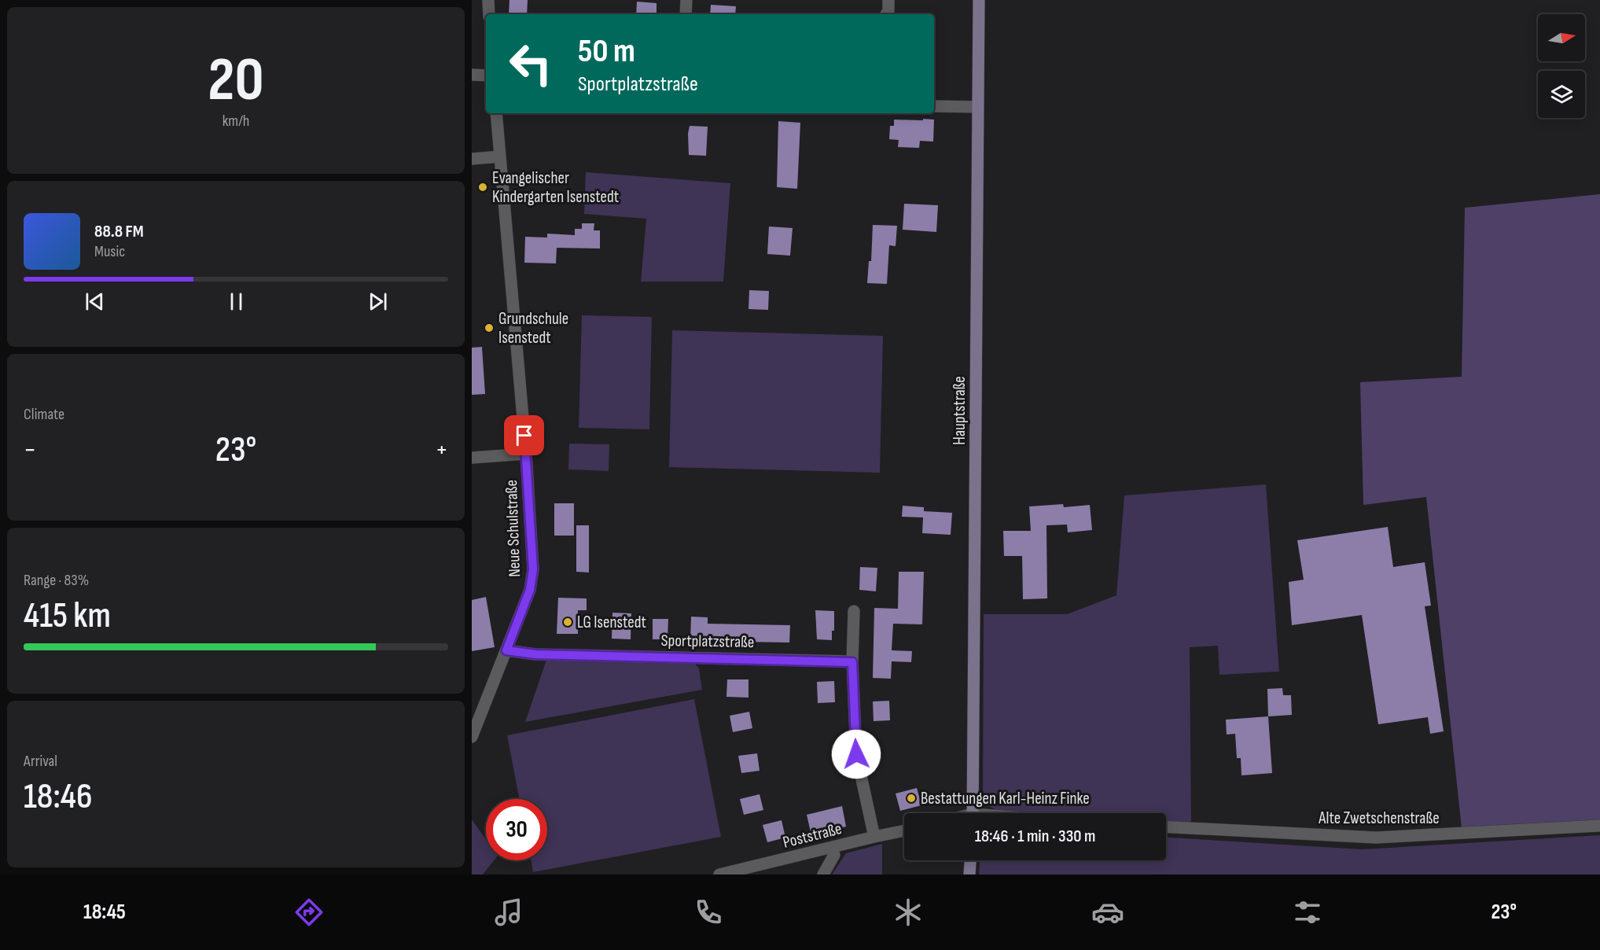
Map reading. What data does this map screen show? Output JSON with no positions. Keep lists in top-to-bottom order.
{
  "streets": {
    "main road": ["Hauptstraße"],
    "street": [
      "Neue Schulstraße",
      "Sportplatzstraße",
      "Alte Zwetschenstraße",
      "Poststraße"
    ]
  },
  "crossings": [
    ["Neue Schulstraße", "Sportplatzstraße"]
  ],
  "places": [
    "Evangelischer Kindergarten Isenstedt",
    "Grundschule Isenstedt",
    "LG Isenstedt",
    "Bestattungen Karl-Heinz Finke"
  ],
  "north": "right",
  "page": {
    "tile": [
      ["20", "km/h"],
      "Climate",
      ["Range · 83%", "415 km"],
      ["Arrival", "18:46"]
    ],
    "turn": ["50 m", "Sportplatzstraße"],
    "song": ["88.8 FM", "Music"],
    "heat": ["−", "23°", "+"],
    "limit": "30",
    "trip": "18:46 · 1 min · 330 m",
    "tabs": ["18:45", "23°"]
  }
}
